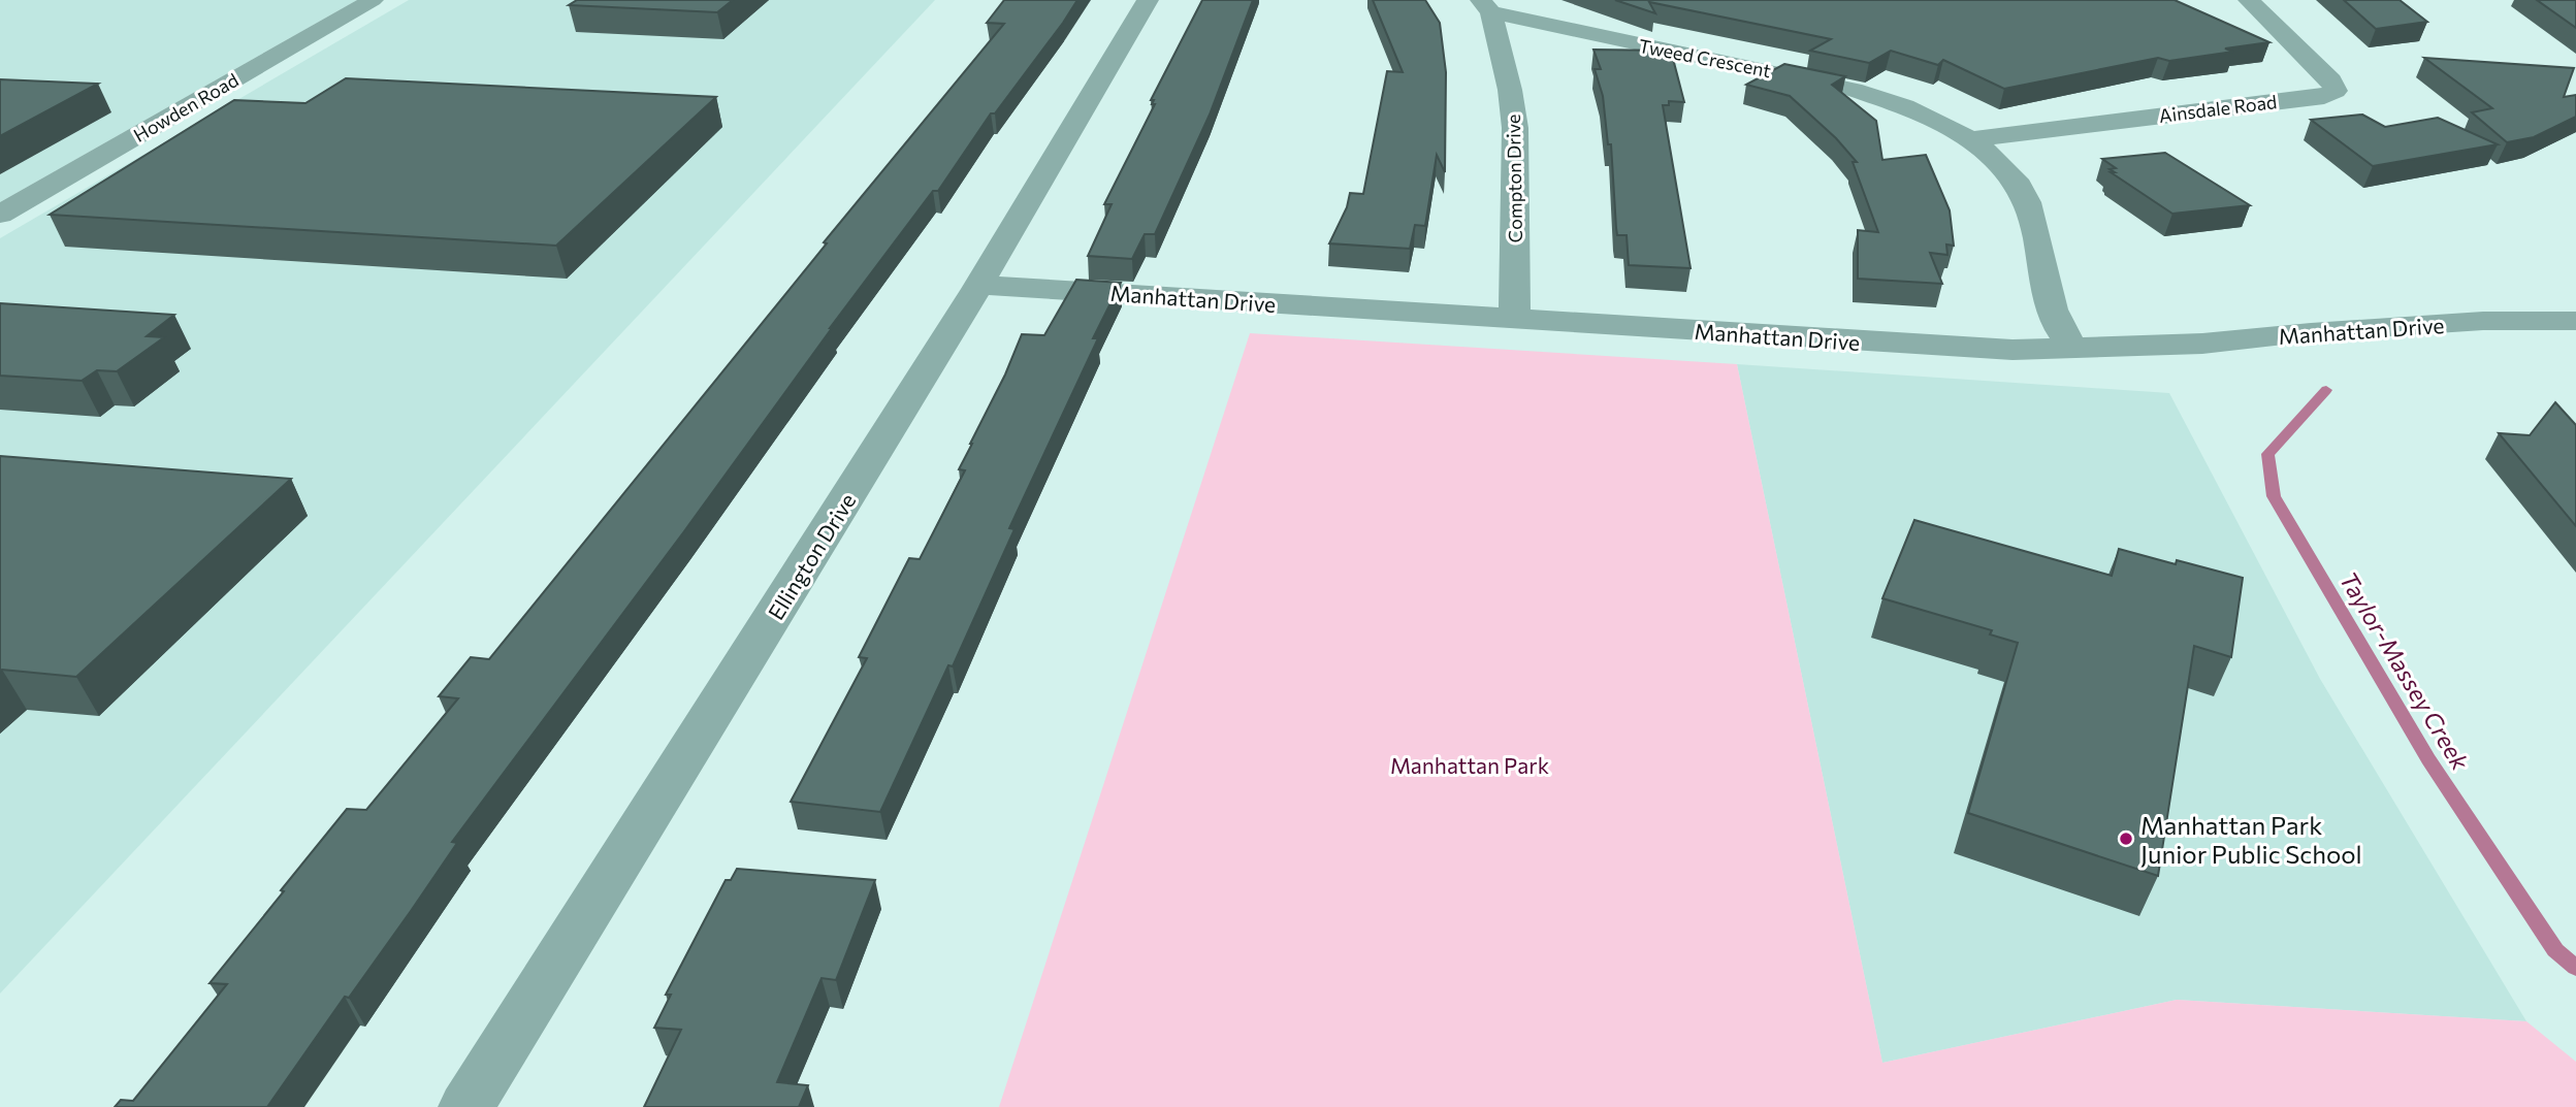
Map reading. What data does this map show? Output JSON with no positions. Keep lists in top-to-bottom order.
{
  "streets": {
    "street": [
      "Tweed Crescent",
      "Howden Road",
      "Ainsdale Road",
      "Compton Drive",
      "Manhattan Drive",
      "Ellington Drive"
    ]
  },
  "crossings": [
    ["Tweed Crescent", "Ainsdale Road"],
    ["Tweed Crescent", "Compton Drive"],
    ["Tweed Crescent", "Manhattan Drive"],
    ["Compton Drive", "Manhattan Drive"],
    ["Manhattan Drive", "Ellington Drive"]
  ],
  "water": ["Taylor-Massey Creek"],
  "parks": ["Manhattan Park"],
  "places": ["Manhattan Park Junior Public School"]
}
